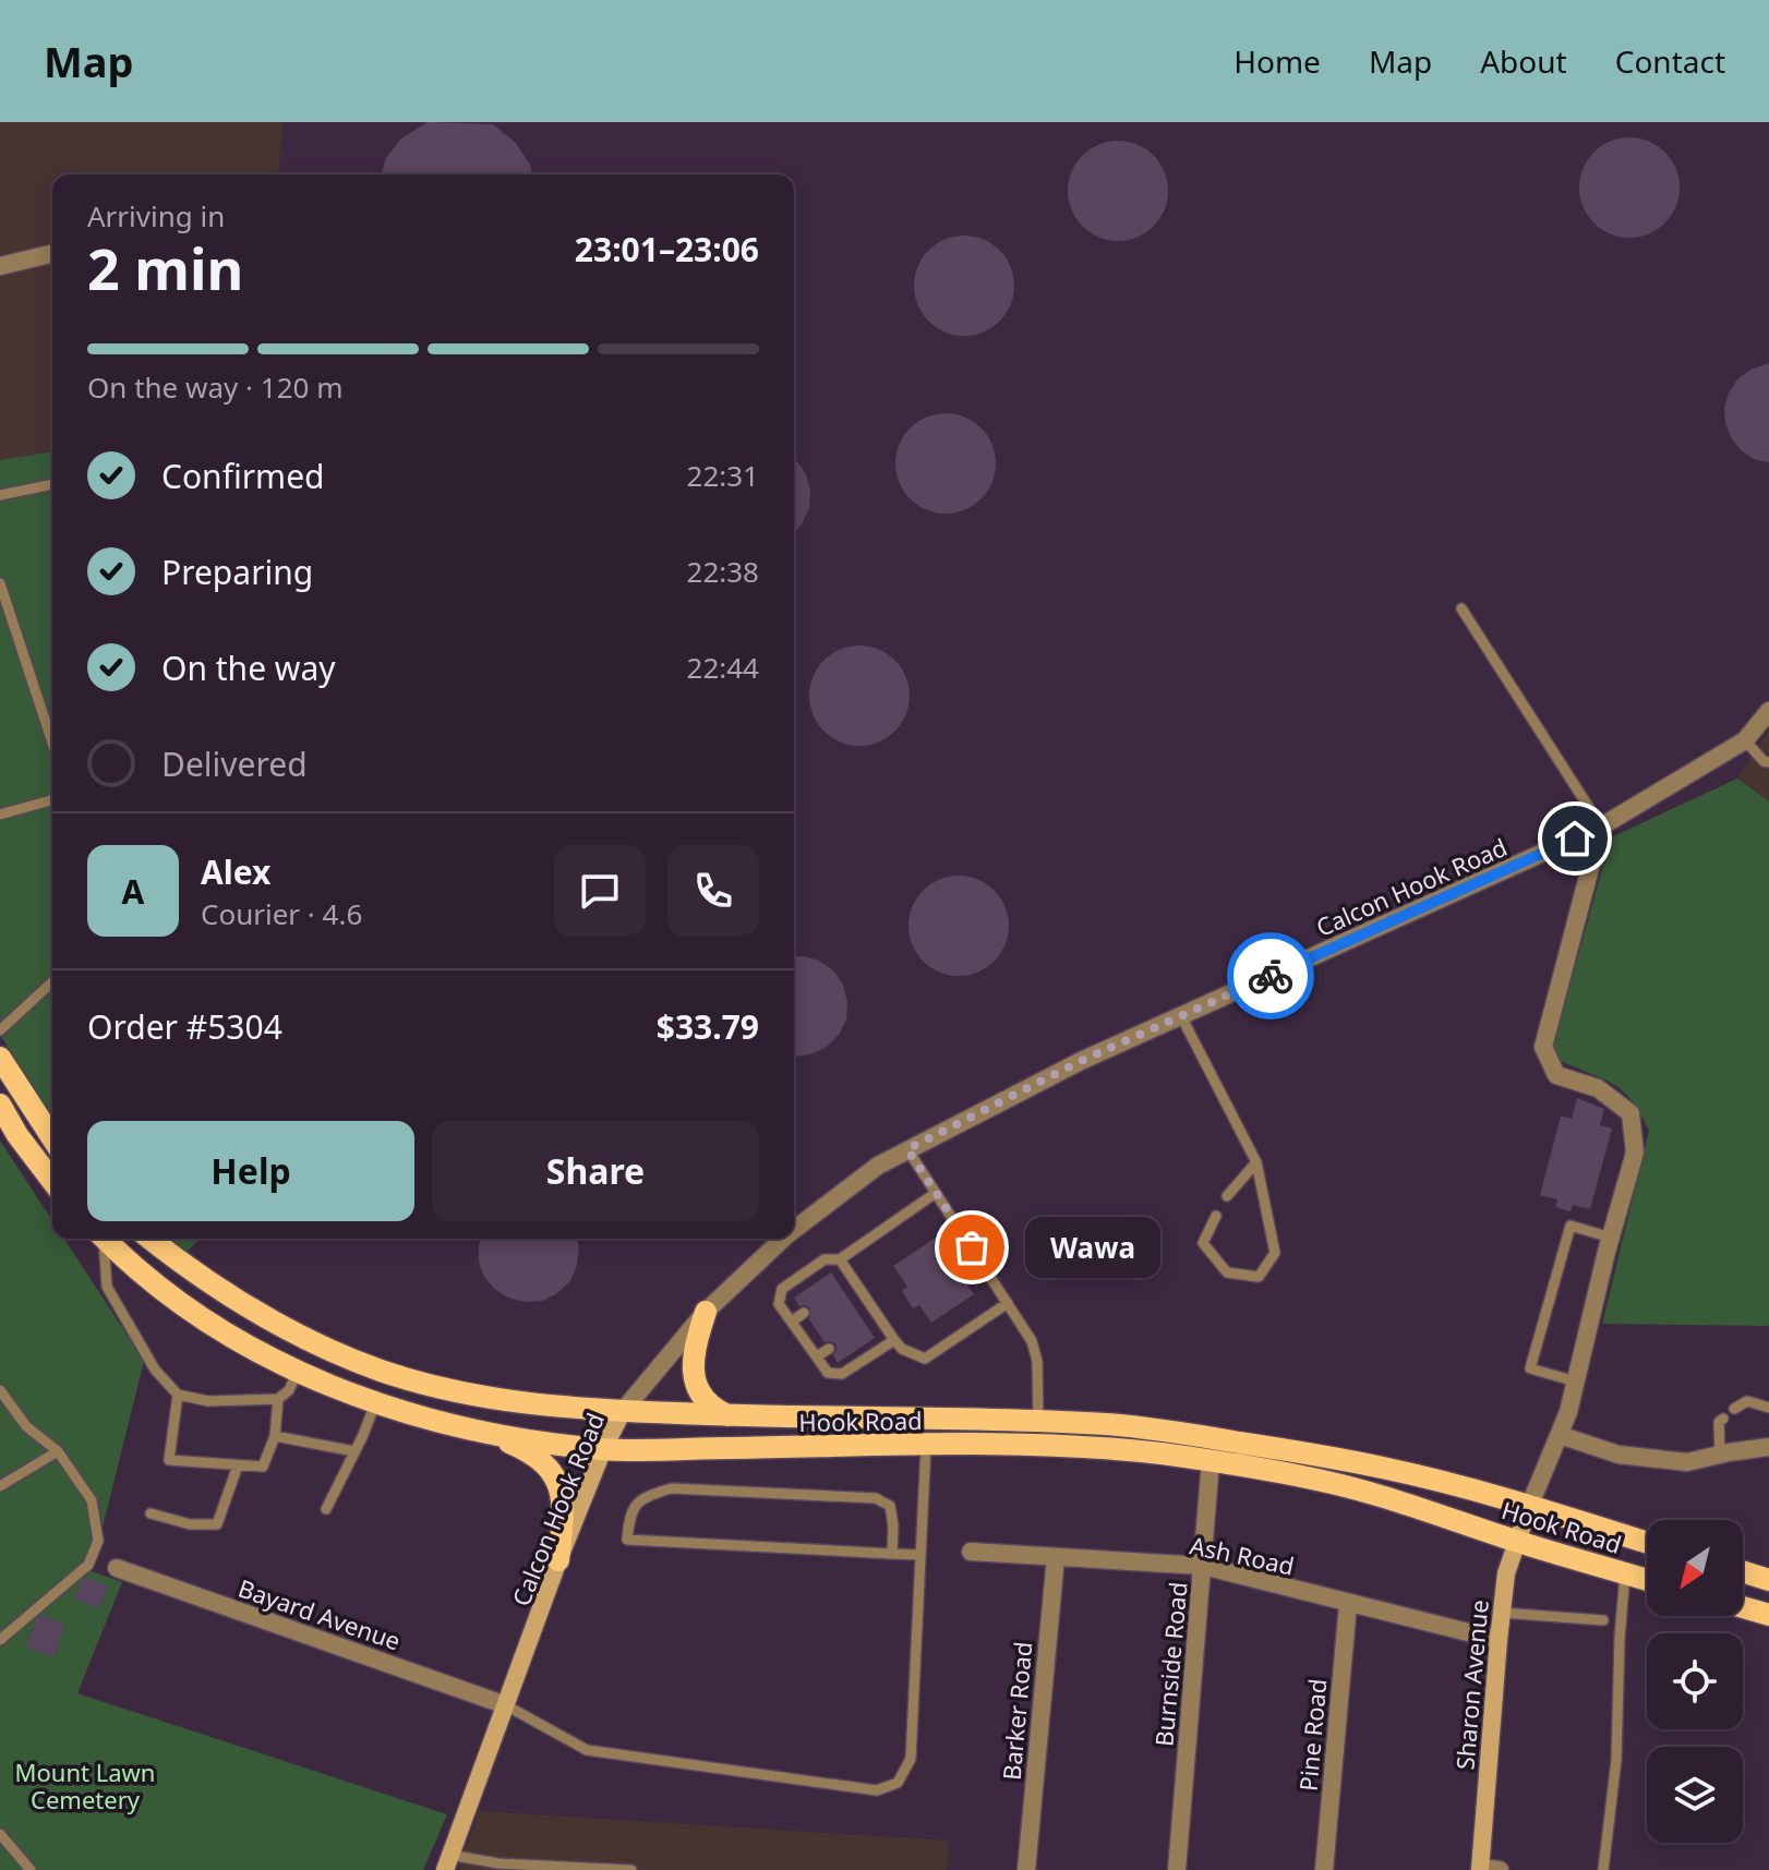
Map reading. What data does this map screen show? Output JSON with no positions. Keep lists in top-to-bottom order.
{
  "streets": {
    "main road": ["Hook Road"],
    "street": [
      "Calcon Hook Road",
      "Ash Road",
      "Bayard Avenue",
      "Burnside Road",
      "Sharon Avenue",
      "Barker Road",
      "Pine Road"
    ]
  },
  "crossings": [
    ["Calcon Hook Road", "Hook Road"],
    ["Calcon Hook Road", "Bayard Avenue"],
    ["Hook Road", "Burnside Road"],
    ["Hook Road", "Sharon Avenue"],
    ["Ash Road", "Burnside Road"],
    ["Ash Road", "Sharon Avenue"],
    ["Ash Road", "Barker Road"],
    ["Ash Road", "Pine Road"]
  ],
  "parks": ["Mount Lawn Cemetery"],
  "places": ["Wawa"],
  "north": "bottom left",
  "page": {
    "header": "Map",
    "nav": [
      "Home",
      "Map",
      "About",
      "Contact"
    ],
    "heading": ["2 min", "Arriving in", "23:01–23:06"],
    "panel": [
      "Alex",
      "Courier · 4.6",
      "Order #5304",
      "$33.79"
    ],
    "bar": "On the way · 120 m",
    "list": [
      ["Confirmed", "22:31"],
      ["Preparing", "22:38"],
      ["On the way", "22:44"],
      "Delivered"
    ],
    "round": "A",
    "buttons": ["Help", "Share"],
    "bubble": "Wawa"
  }
}
